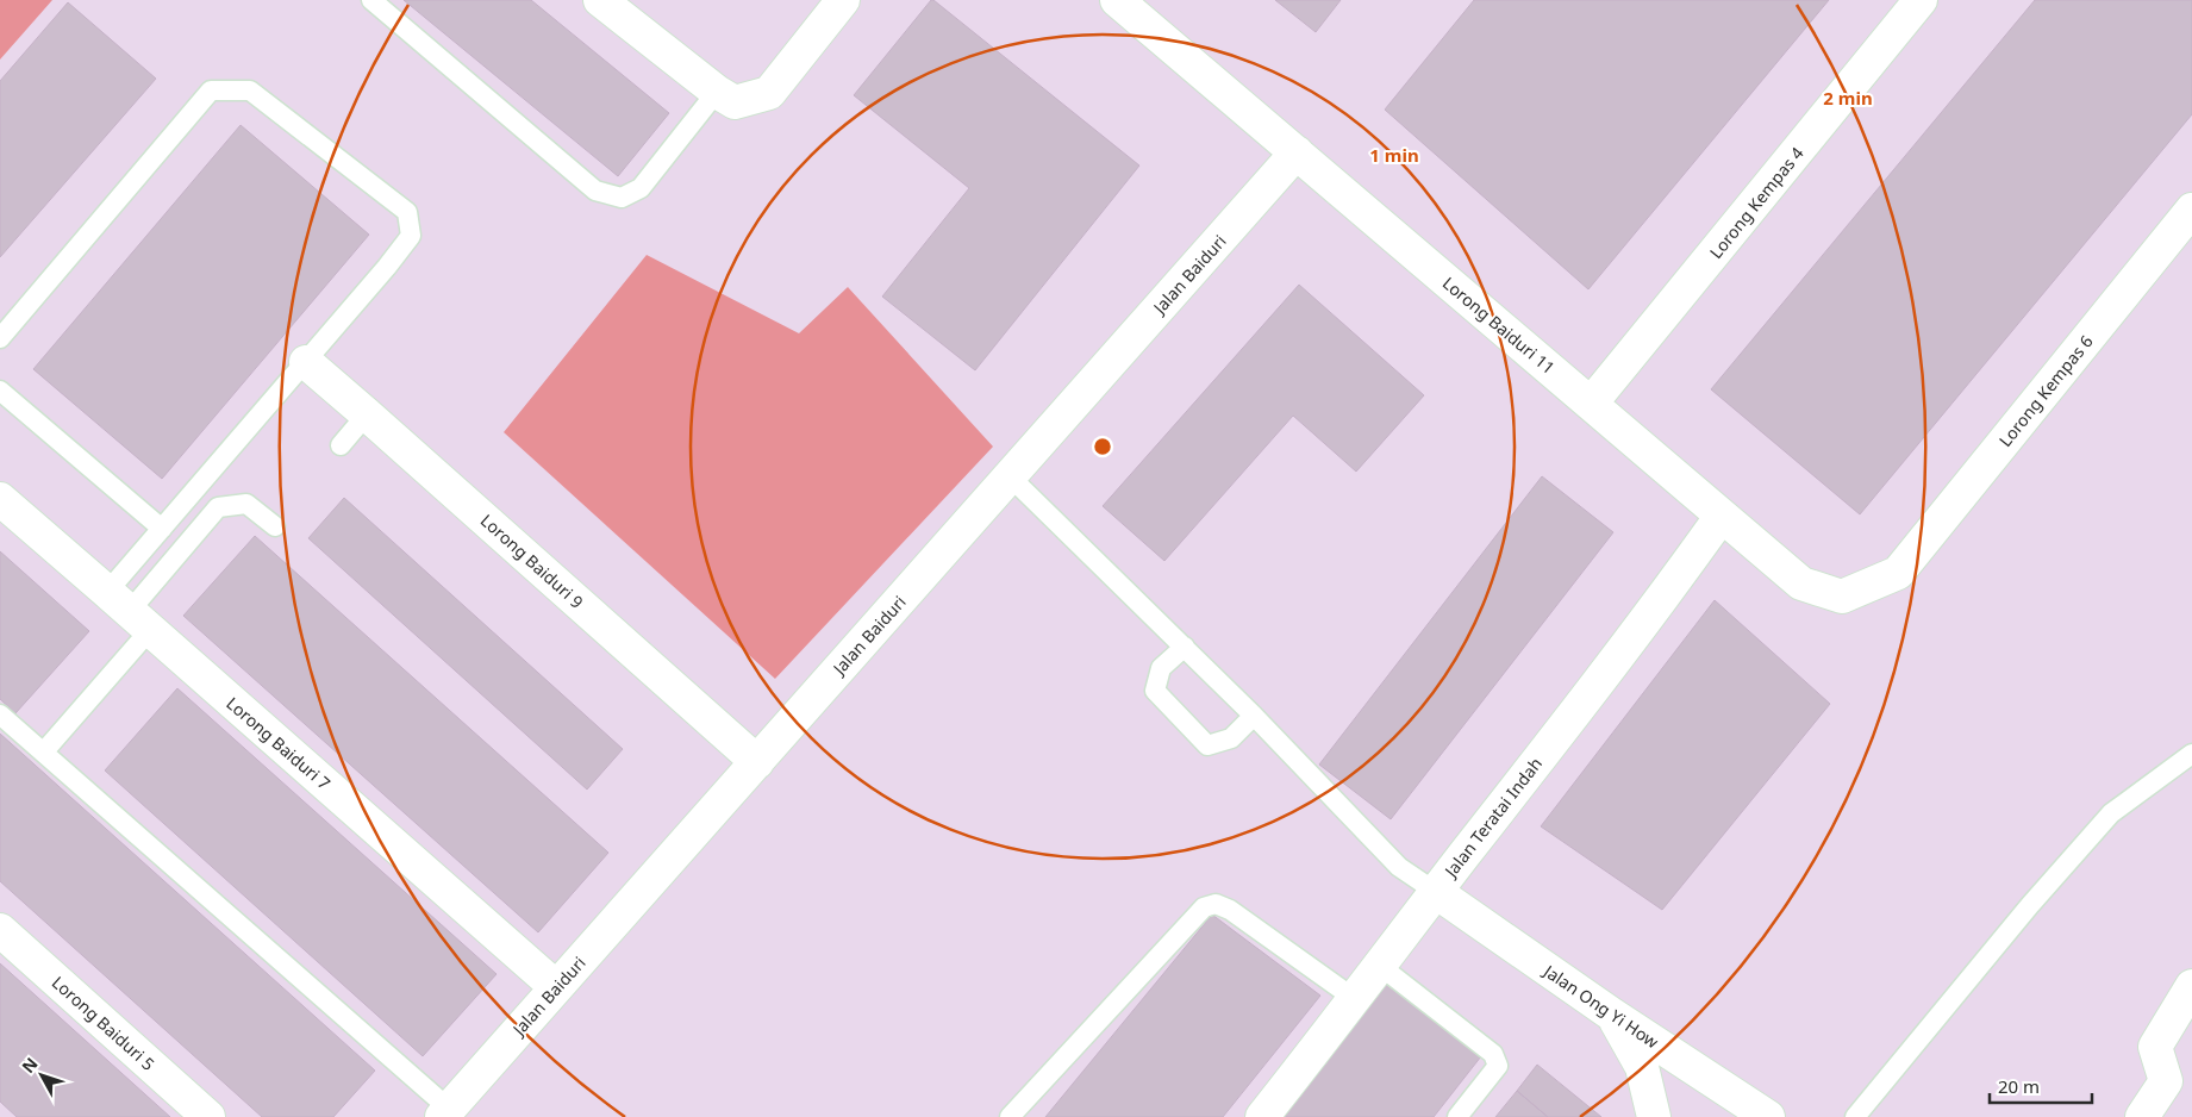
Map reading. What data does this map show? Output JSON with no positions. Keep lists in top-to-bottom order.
{
  "streets": {
    "street": [
      "Lorong Kempas 4",
      "Jalan Baiduri",
      "Lorong Baiduri 11",
      "Lorong Kempas 6",
      "Lorong Baiduri 9",
      "Lorong Baiduri 7",
      "Jalan Teratai Indah",
      "Jalan Ong Yi How",
      "Lorong Baiduri 5"
    ]
  },
  "crossings": [
    ["Lorong Kempas 4", "Lorong Baiduri 11"],
    ["Jalan Baiduri", "Lorong Baiduri 11"],
    ["Jalan Baiduri", "Lorong Baiduri 9"],
    ["Jalan Baiduri", "Lorong Baiduri 7"],
    ["Lorong Baiduri 11", "Lorong Kempas 6"],
    ["Lorong Baiduri 11", "Jalan Teratai Indah"],
    ["Jalan Teratai Indah", "Jalan Ong Yi How"]
  ],
  "scale_bar": "20 m",
  "north": "top left",
  "rings": ["2 min", "1 min"]
}
